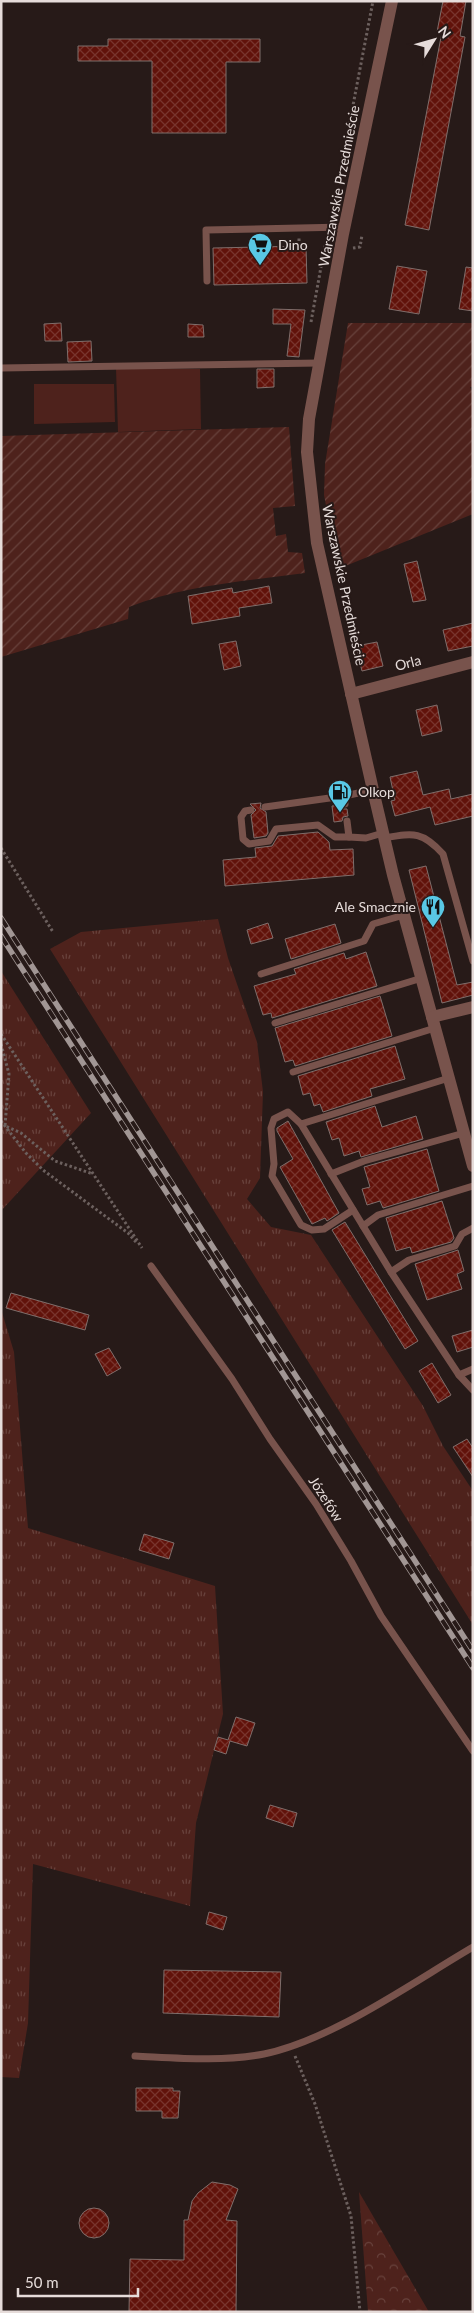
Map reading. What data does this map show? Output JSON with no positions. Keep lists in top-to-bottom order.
{
  "streets": {
    "street": ["Warszawskie Przedmieście", "Orla"],
    "lane": ["Józefów"]
  },
  "crossings": [
    ["Warszawskie Przedmieście", "Orla"]
  ],
  "places": {
    "supermarket": ["Dino"],
    "fuel station": ["Olkop"],
    "restaurant": ["Ale Smacznie"]
  },
  "scale_bar": "50 m",
  "north": "top right"
}
